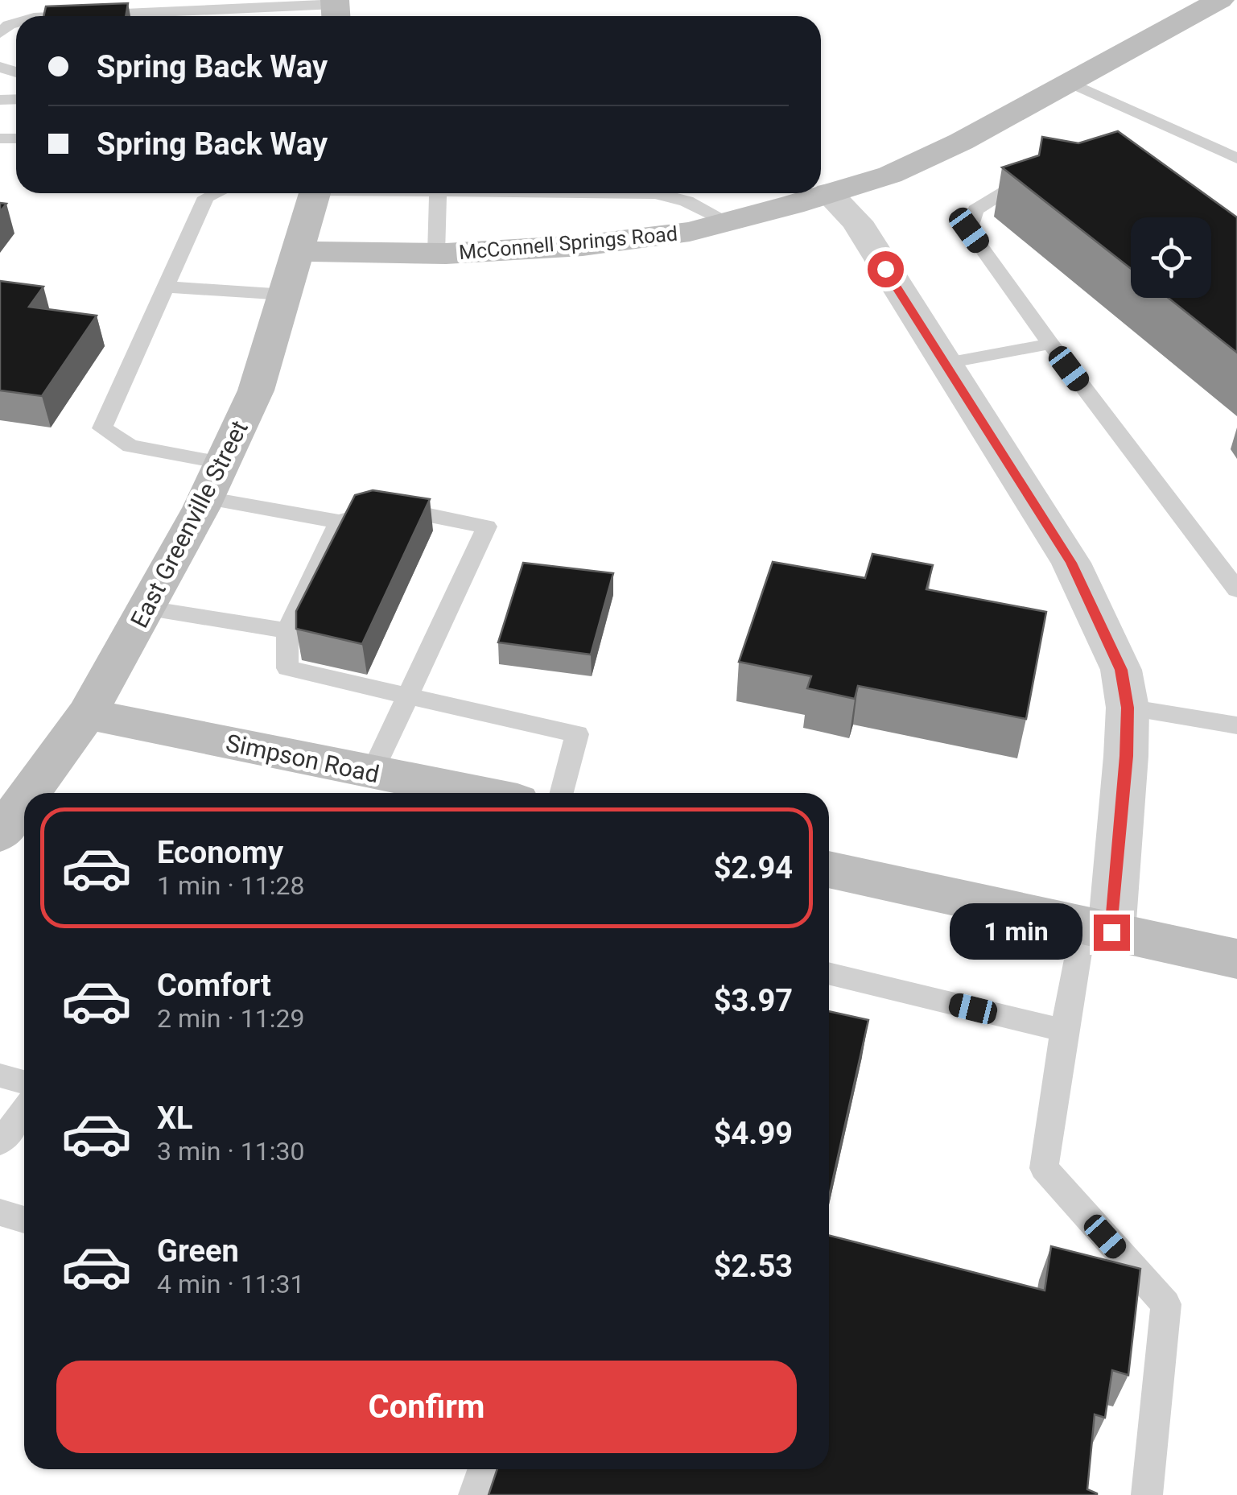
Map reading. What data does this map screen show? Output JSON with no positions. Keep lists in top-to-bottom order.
{
  "streets": {
    "street": ["McConnell Springs Road", "East Greenville Street", "Simpson Road"]
  },
  "crossings": [
    ["McConnell Springs Road", "East Greenville Street"],
    ["East Greenville Street", "Simpson Road"]
  ],
  "page": {
    "banner": ["Spring Back Way", "Spring Back Way"],
    "list": [
      {
        "name": "Economy",
        "note": "1 min · 11:28",
        "value": "$2.94"
      },
      {
        "name": "Comfort",
        "note": "2 min · 11:29",
        "value": "$3.97"
      },
      {
        "name": "XL",
        "note": "3 min · 11:30",
        "value": "$4.99"
      },
      {
        "name": "Green",
        "note": "4 min · 11:31",
        "value": "$2.53"
      }
    ],
    "bubble": "1 min",
    "buttons": "Confirm"
  }
}
